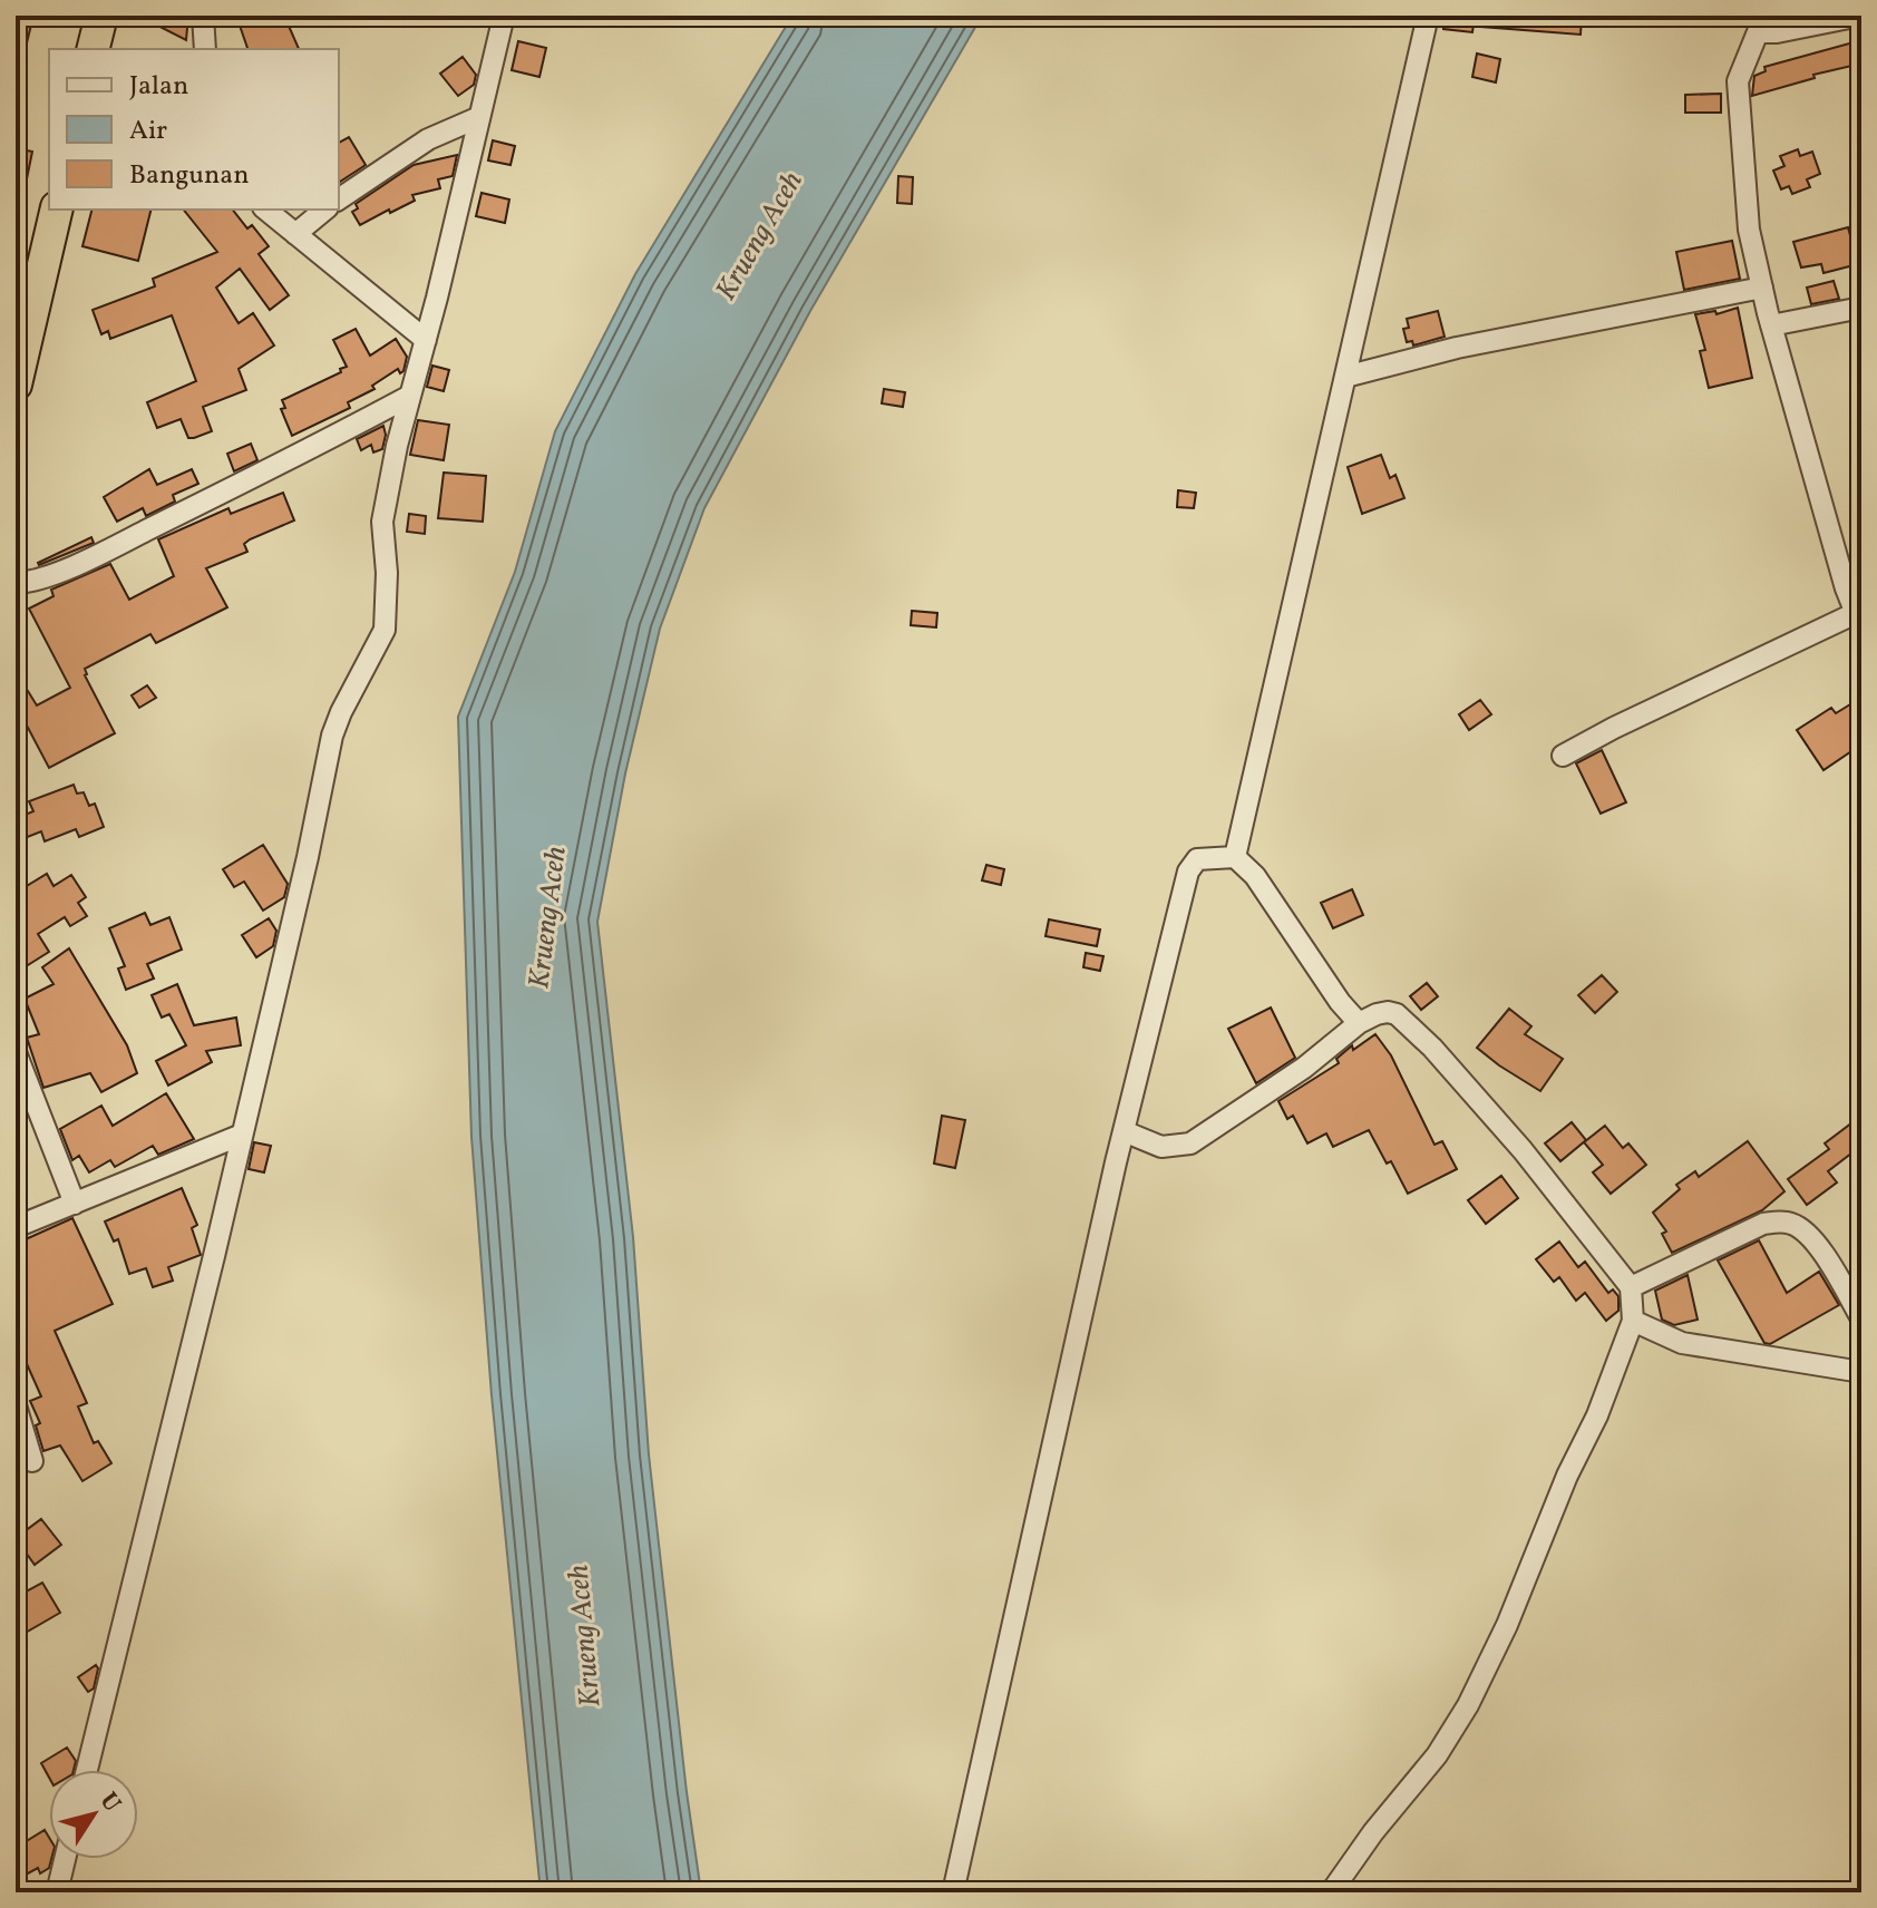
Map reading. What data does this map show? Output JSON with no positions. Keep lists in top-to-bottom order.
{
  "water": ["Krueng Aceh"],
  "legend": ["Jalan", "Air", "Bangunan"],
  "north": "top right"
}
